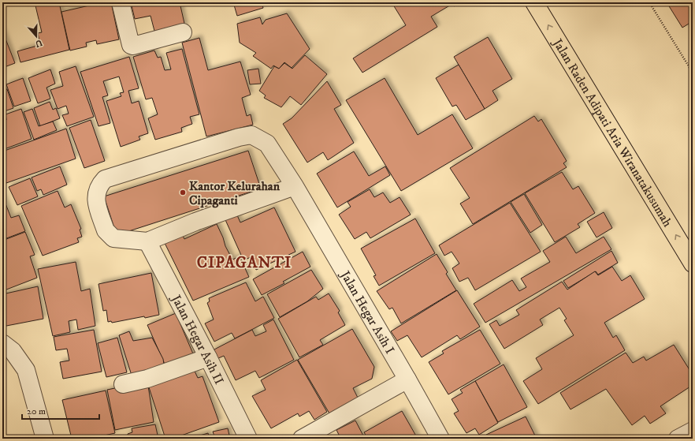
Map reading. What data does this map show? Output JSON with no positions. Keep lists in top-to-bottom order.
{
  "streets": {
    "main road": ["Jalan Raden Adipati Aria Wiranatakusumah"],
    "street": ["Jalan Hegar Asih I", "Jalan Hegar Asih II"]
  },
  "crossings": [
    ["Jalan Hegar Asih I", "Jalan Hegar Asih II"]
  ],
  "one_way": ["Jalan Raden Adipati Aria Wiranatakusumah"],
  "districts": ["CIPAGANTI"],
  "places": ["Kantor Kelurahan Cipaganti"],
  "scale_bar": "20 m",
  "north": "bottom"
}
